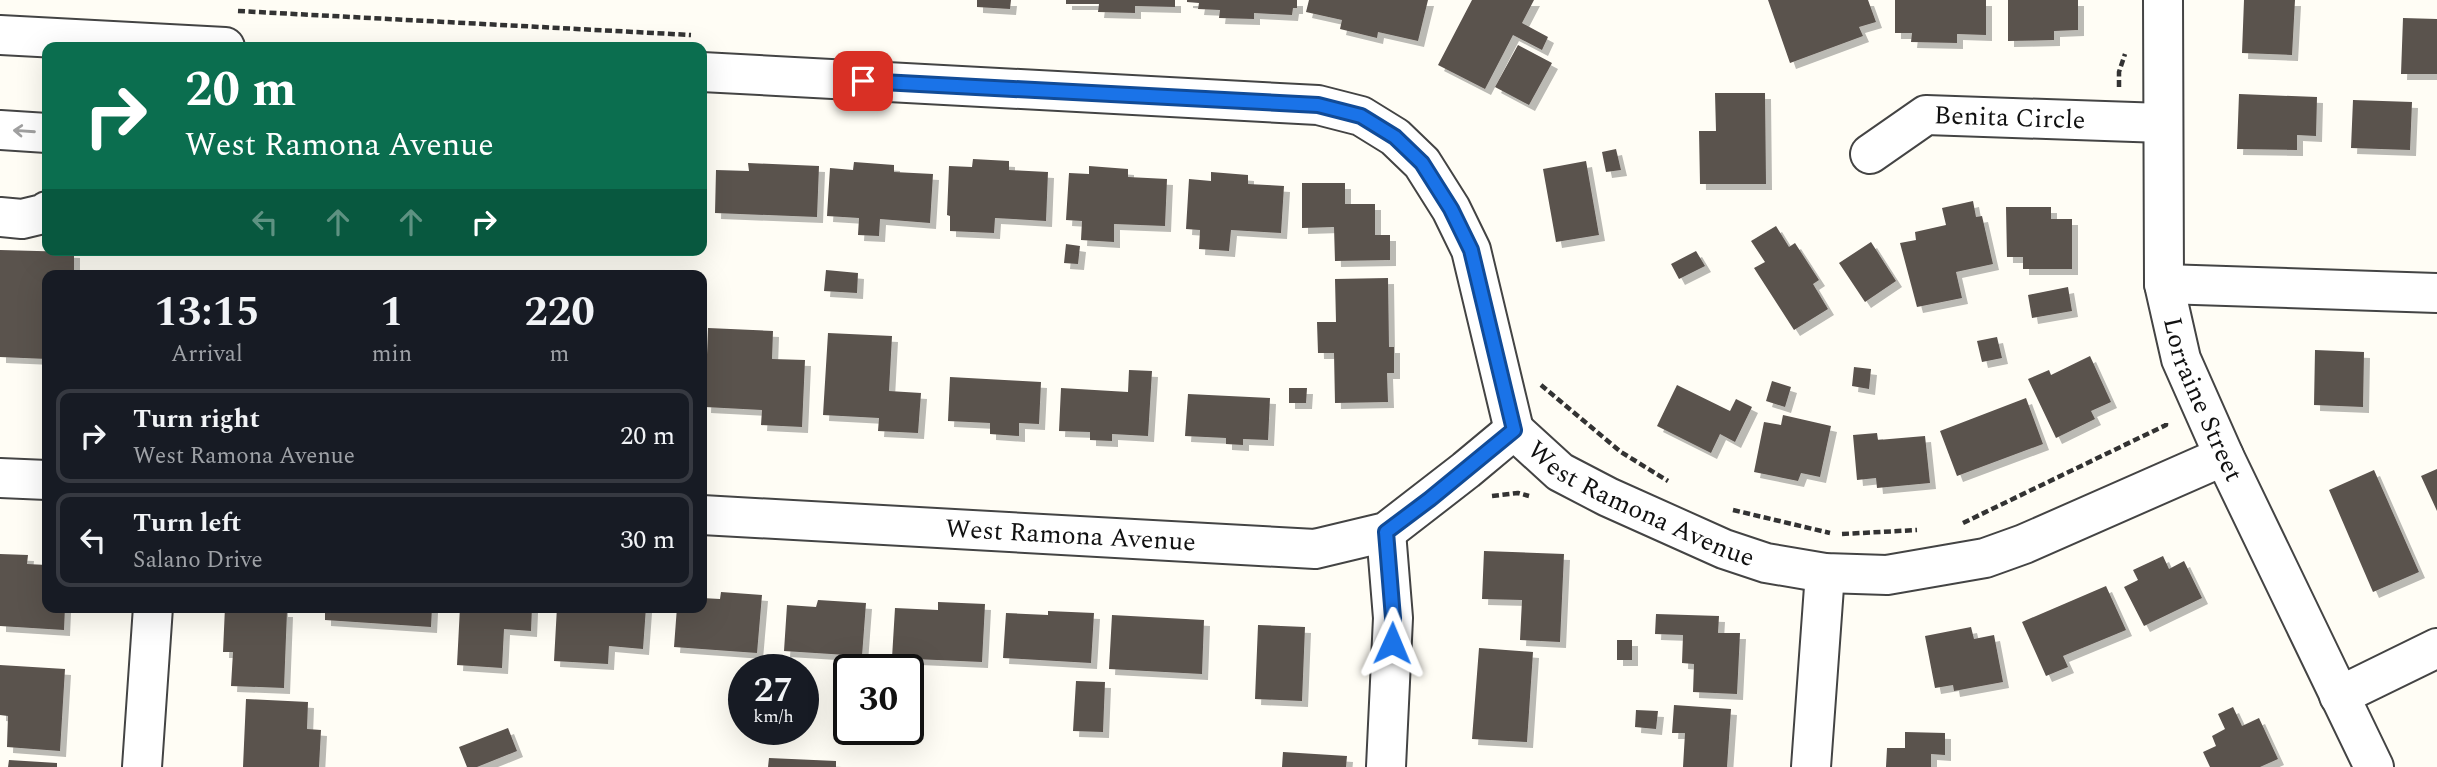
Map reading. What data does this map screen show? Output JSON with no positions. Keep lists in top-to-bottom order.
{
  "streets": {
    "street": ["Benita Circle", "Lorraine Street", "West Ramona Avenue"]
  },
  "crossings": [
    ["Benita Circle", "Lorraine Street"],
    ["Lorraine Street", "West Ramona Avenue"]
  ],
  "page": {
    "turn": ["20 m", "West Ramona Avenue"],
    "eta": [
      "13:15",
      "Arrival",
      "1",
      "min",
      "220",
      "m"
    ],
    "list": [
      {
        "name": "Turn right",
        "note": "West Ramona Avenue",
        "value": "20 m"
      },
      {
        "name": "Turn left",
        "note": "Salano Drive",
        "value": "30 m"
      }
    ],
    "speed": "27 km/h",
    "limit": "30"
  }
}
